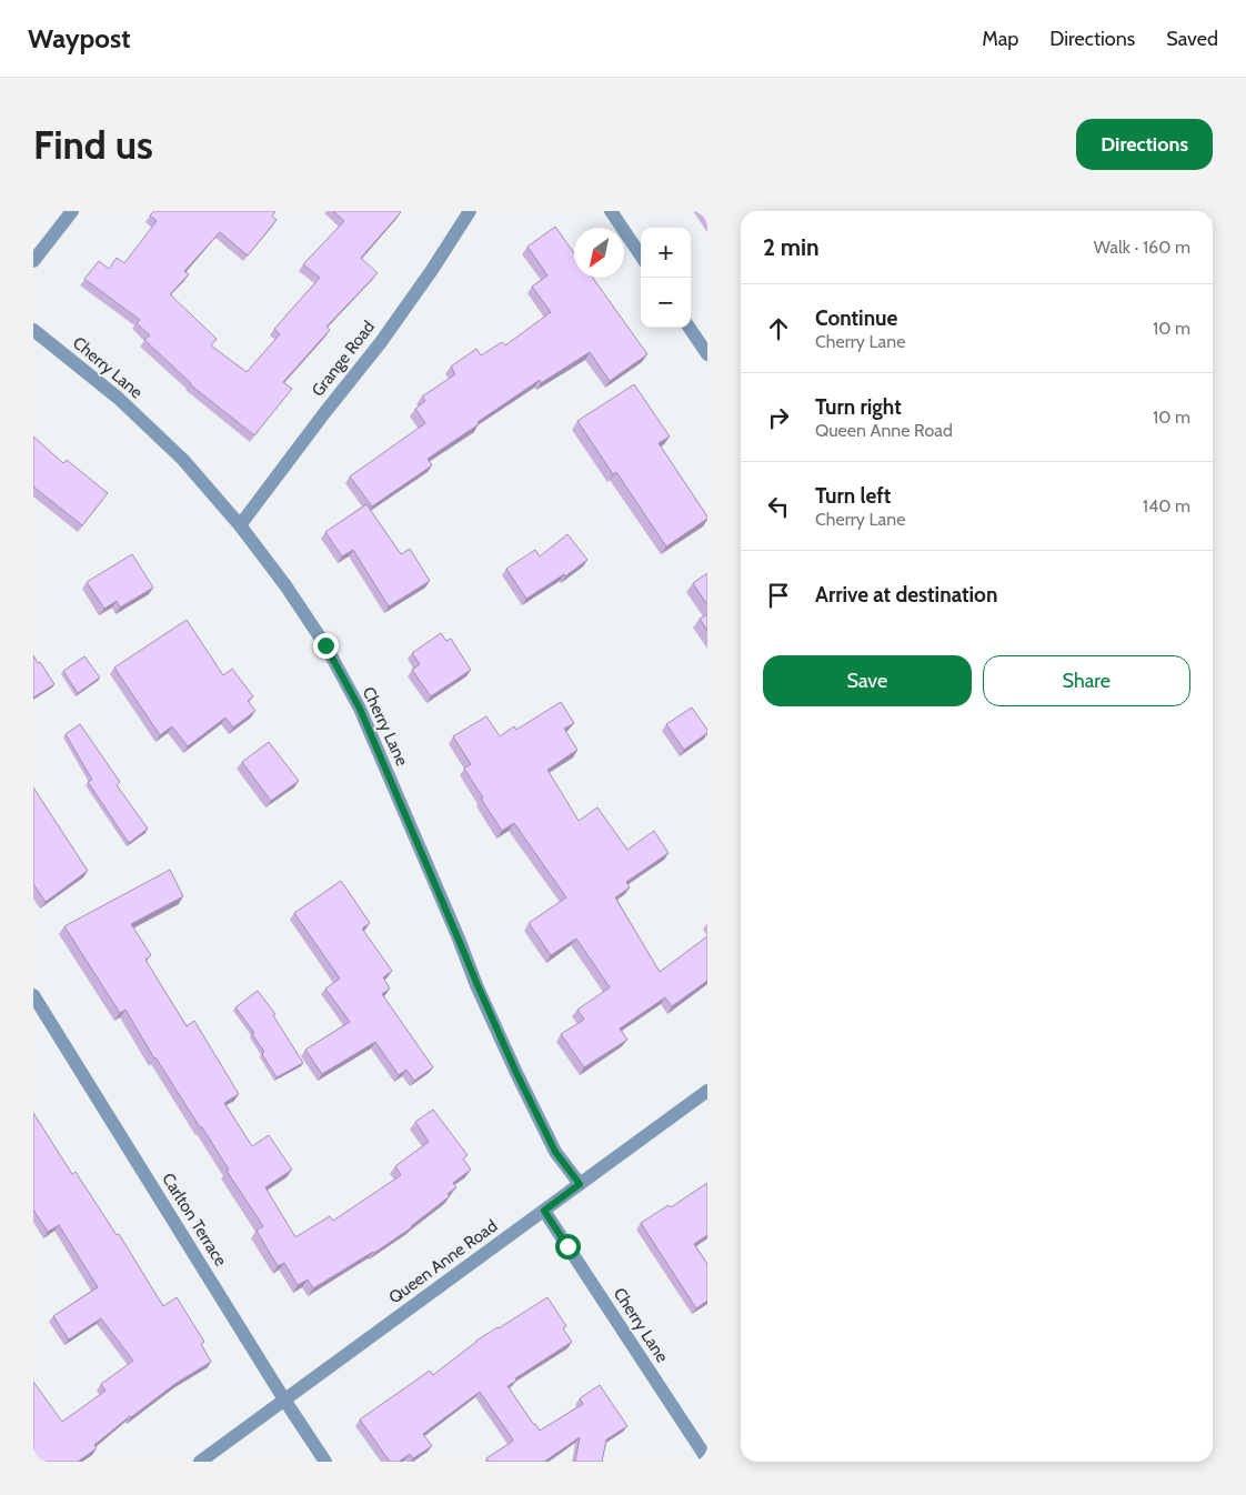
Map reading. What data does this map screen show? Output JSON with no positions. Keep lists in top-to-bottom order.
{
  "streets": {
    "street": [
      "Grange Road",
      "Cherry Lane",
      "Carlton Terrace",
      "Queen Anne Road"
    ]
  },
  "crossings": [
    ["Grange Road", "Cherry Lane"],
    ["Cherry Lane", "Queen Anne Road"],
    ["Carlton Terrace", "Queen Anne Road"]
  ],
  "north": "bottom left",
  "page": {
    "header": "Waypost",
    "nav": ["Map", "Directions", "Saved"],
    "buttons": [
      "Directions",
      ["Save", "Share"]
    ],
    "title": "Find us",
    "heading": ["2 min", "Walk · 160 m"],
    "map_buttons": ["+", "−"],
    "list": [
      ["Continue", "Cherry Lane", "10 m"],
      ["Turn right", "Queen Anne Road", "10 m"],
      ["Turn left", "Cherry Lane", "140 m"],
      "Arrive at destination"
    ]
  }
}
